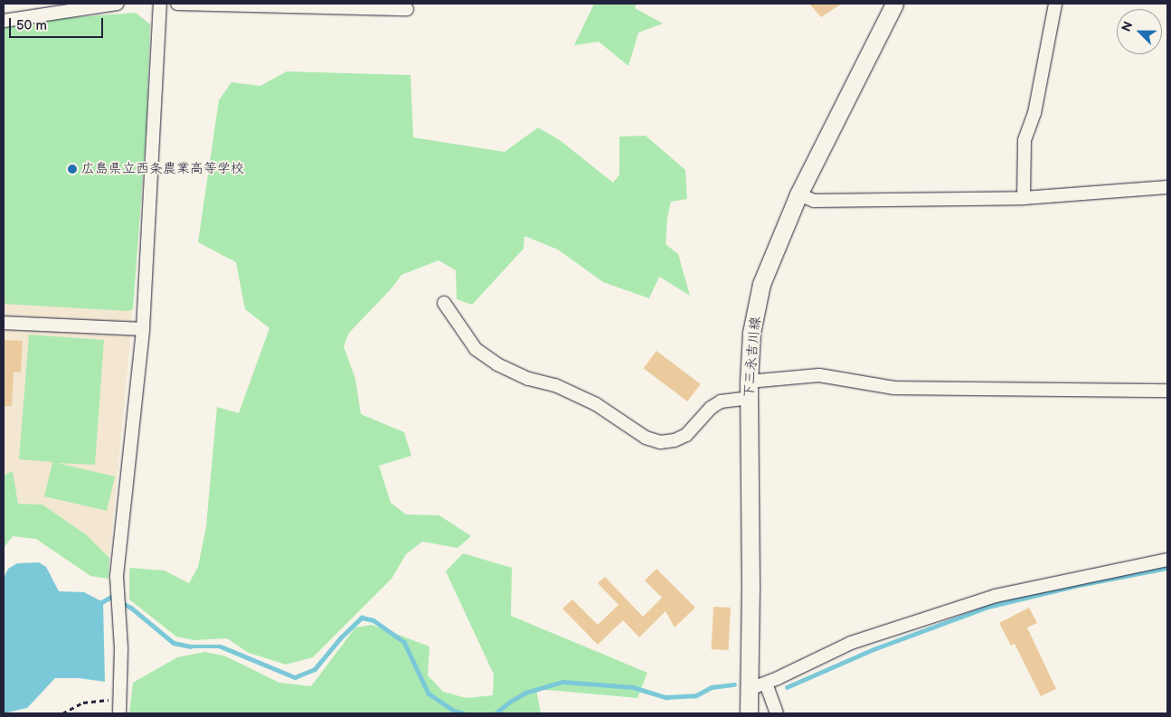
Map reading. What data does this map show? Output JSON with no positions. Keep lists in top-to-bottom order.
{
  "streets": {
    "main road": ["下三永吉川線"]
  },
  "places": ["広島県立西条農業高等学校"],
  "scale_bar": "50 m",
  "north": "top left"
}
